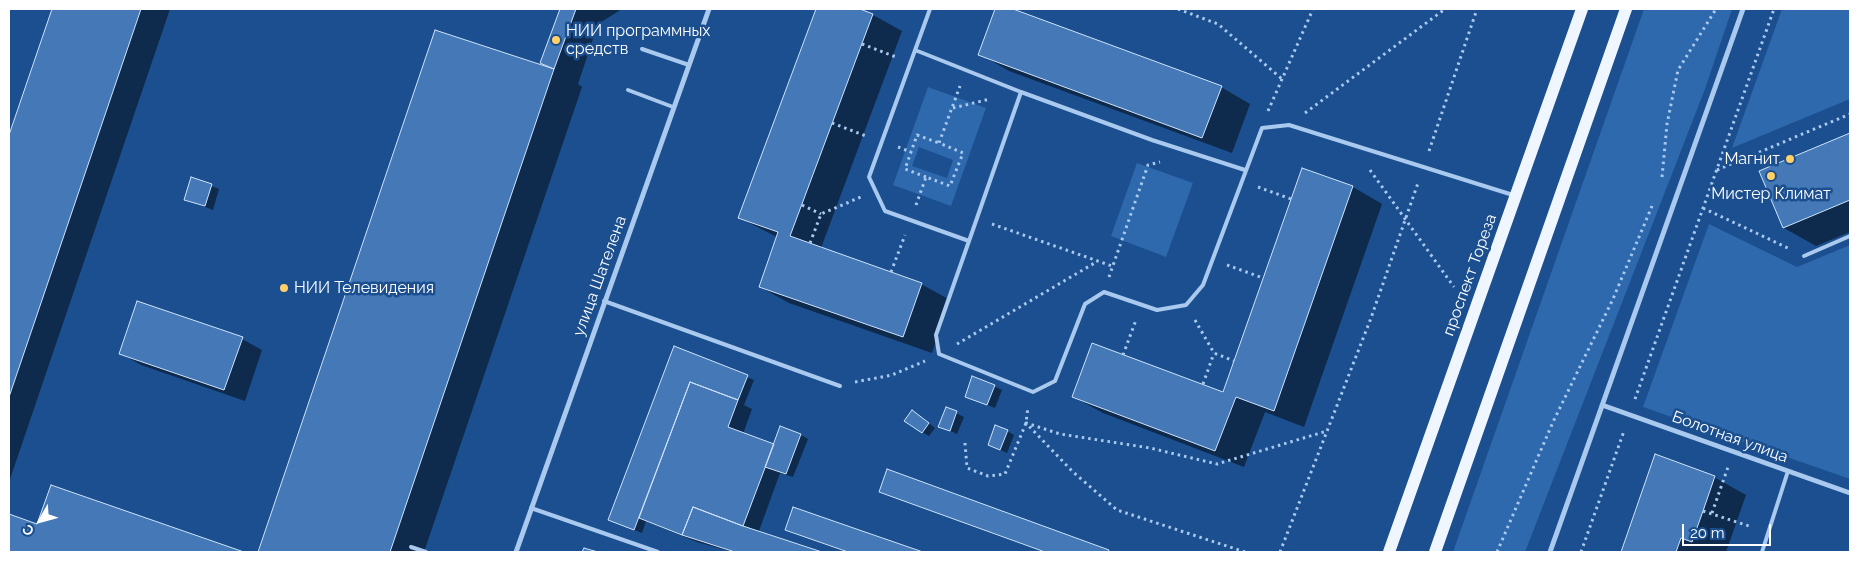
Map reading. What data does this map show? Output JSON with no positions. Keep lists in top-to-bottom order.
{
  "streets": {
    "main road": ["проспект Тореза"],
    "street": ["улица Шателена", "Болотная улица"]
  },
  "places": [
    "НИИ программных средств",
    "Магнит",
    "Мистер Климат",
    "НИИ Телевидения"
  ],
  "scale_bar": "20 m",
  "north": "bottom left"
}
